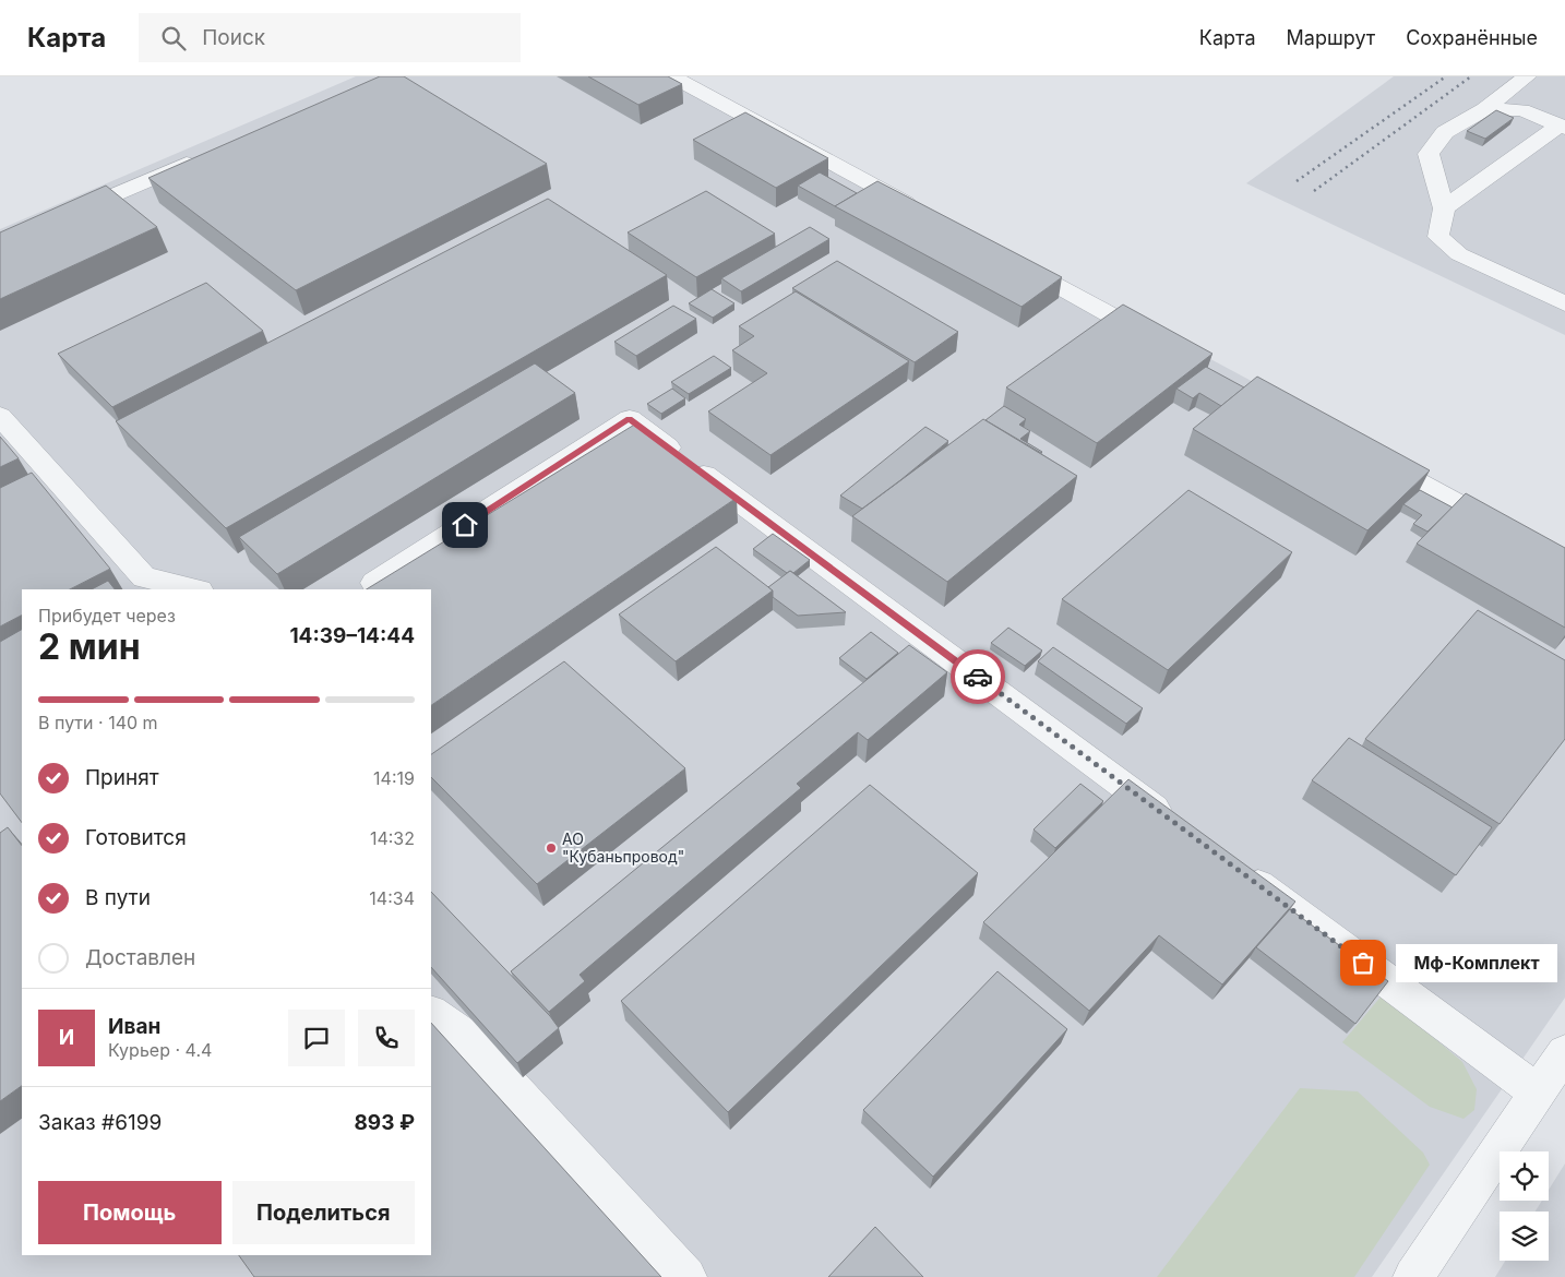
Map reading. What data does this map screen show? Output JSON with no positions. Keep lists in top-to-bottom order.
{
  "places": ["АО \"Кубаньпровод\"", "Мф-Комплект"],
  "page": {
    "header": "Карта",
    "search": "Поиск",
    "nav": ["Карта", "Маршрут", "Сохранённые"],
    "heading": ["2 мин", "Прибудет через", "14:39–14:44"],
    "panel": [
      "Иван",
      "Курьер · 4.4",
      "Заказ #6199",
      "893 ₽"
    ],
    "bar": "В пути · 140 m",
    "list": [
      ["Принят", "14:19"],
      ["Готовится", "14:32"],
      ["В пути", "14:34"],
      "Доставлен"
    ],
    "bubble": "Мф-Комплект",
    "round": "И",
    "buttons": ["Помощь", "Поделиться"]
  }
}
